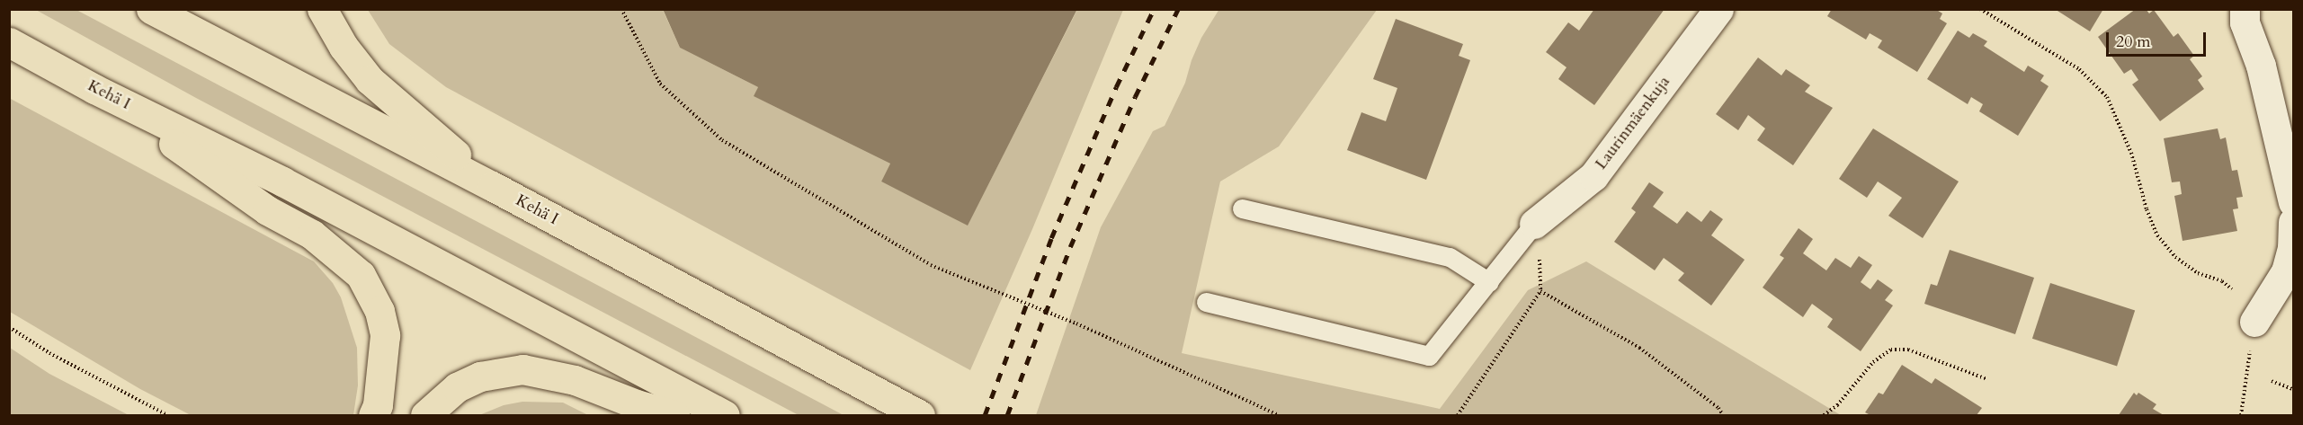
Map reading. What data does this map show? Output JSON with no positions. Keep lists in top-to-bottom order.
{
  "streets": {
    "highway": ["Kehä I"],
    "street": ["Laurinmäenkuja"]
  },
  "scale_bar": "20 m"
}
